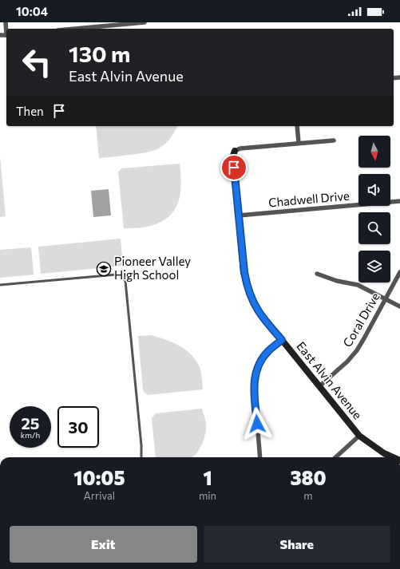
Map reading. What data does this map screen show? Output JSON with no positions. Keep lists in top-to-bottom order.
{
  "streets": {
    "street": ["Chadwell Drive", "Coral Drive", "East Alvin Avenue"]
  },
  "crossings": [
    ["Chadwell Drive", "East Alvin Avenue"],
    ["Coral Drive", "East Alvin Avenue"]
  ],
  "places": {
    "school or university": ["Pioneer Valley High School"]
  },
  "north": "bottom",
  "page": {
    "status": "10:04",
    "turn": ["130 m", "East Alvin Avenue"],
    "then": "Then",
    "speed": "25 km/h",
    "limit": "30",
    "eta": [
      "10:05",
      "Arrival",
      "1",
      "min",
      "380",
      "m"
    ],
    "buttons": ["Exit", "Share"]
  }
}
